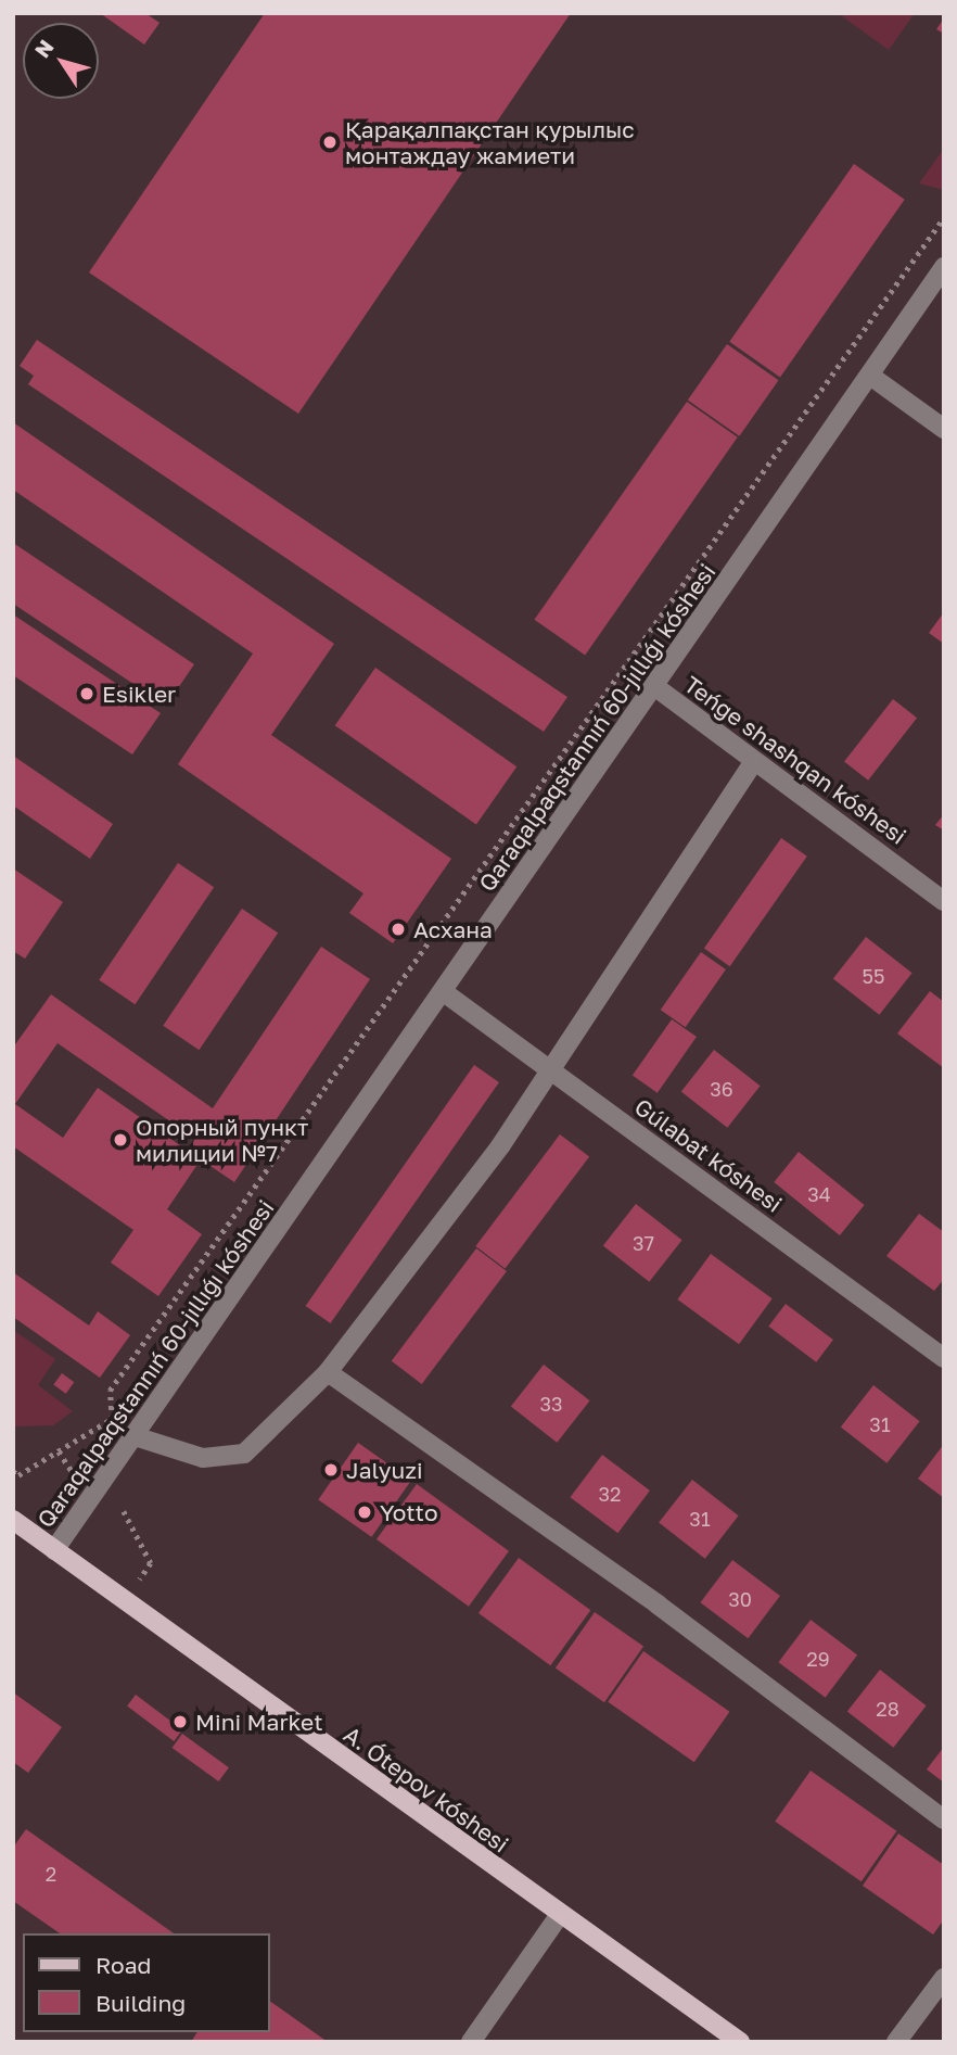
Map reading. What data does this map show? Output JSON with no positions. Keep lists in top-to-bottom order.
{
  "streets": {
    "main road": ["A. Ótepov kóshesi"],
    "street": ["Qaraqalpaqstannıń 60-jıllıǵı kóshesi", "Teńge shashqan kóshesi", "Gúlabat kóshesi"]
  },
  "crossings": [
    ["Qaraqalpaqstannıń 60-jıllıǵı kóshesi", "Teńge shashqan kóshesi"],
    ["Qaraqalpaqstannıń 60-jıllıǵı kóshesi", "Gúlabat kóshesi"],
    ["Qaraqalpaqstannıń 60-jıllıǵı kóshesi", "A. Ótepov kóshesi"]
  ],
  "places": [
    "Қарақалпақстан қурылыс монтаждау жамиети",
    "Esikler",
    "Асхана",
    "Опорный пункт милиции №7",
    "Jalyuzi",
    "Yotto",
    "Mini Market"
  ],
  "house_numbers": [
    "55",
    "36",
    "34",
    "37",
    "33",
    "31",
    "32",
    "31",
    "30",
    "29",
    "28",
    "2"
  ],
  "legend": ["Road", "Building"],
  "north": "top left"
}
